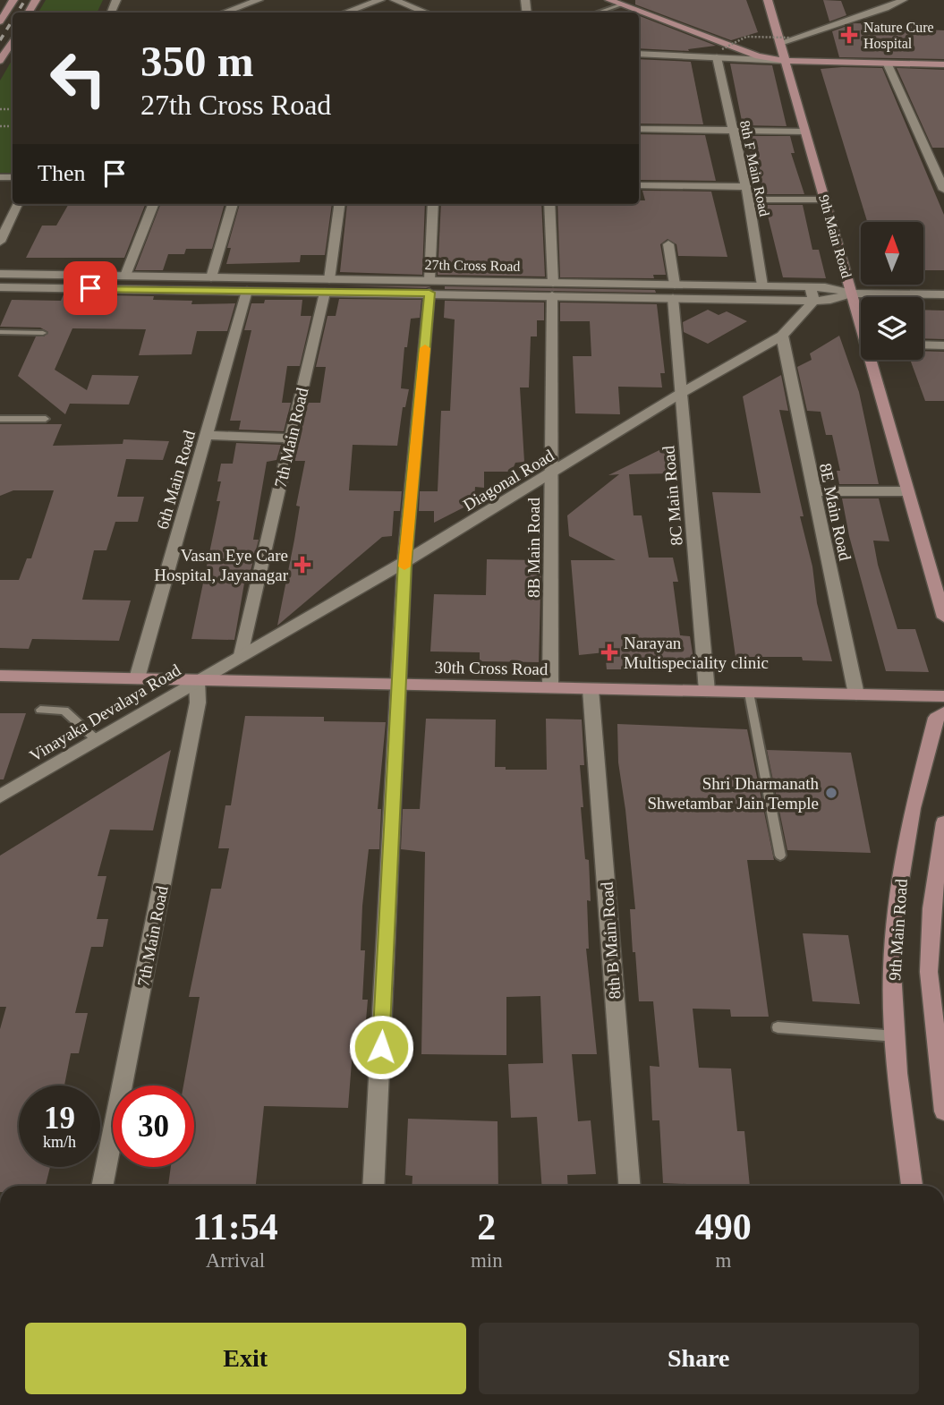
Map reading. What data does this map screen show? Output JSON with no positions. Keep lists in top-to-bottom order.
{
  "streets": {
    "main road": ["9th Main Road", "30th Cross Road"],
    "street": [
      "8th F Main Road",
      "27th Cross Road",
      "7th Main Road",
      "6th Main Road",
      "Diagonal Road",
      "8C Main Road",
      "8E Main Road",
      "8B Main Road",
      "Vinayaka Devalaya Road",
      "8th B Main Road"
    ]
  },
  "crossings": [
    ["8th F Main Road", "27th Cross Road"],
    ["27th Cross Road", "7th Main Road"],
    ["27th Cross Road", "6th Main Road"],
    ["27th Cross Road", "Diagonal Road"],
    ["27th Cross Road", "8C Main Road"],
    ["27th Cross Road", "8B Main Road"],
    ["7th Main Road", "Diagonal Road"],
    ["7th Main Road", "30th Cross Road"],
    ["7th Main Road", "Vinayaka Devalaya Road"],
    ["6th Main Road", "30th Cross Road"],
    ["Diagonal Road", "8C Main Road"],
    ["Diagonal Road", "8E Main Road"],
    ["Diagonal Road", "8B Main Road"],
    ["Diagonal Road", "30th Cross Road"],
    ["Diagonal Road", "Vinayaka Devalaya Road"],
    ["8C Main Road", "30th Cross Road"],
    ["8E Main Road", "30th Cross Road"],
    ["8B Main Road", "30th Cross Road"],
    ["30th Cross Road", "Vinayaka Devalaya Road"],
    ["30th Cross Road", "8th B Main Road"]
  ],
  "places": {
    "health": ["Nature Cure Hospital", "Vasan Eye Care Hospital, Jayanagar", "Narayan Multispeciality clinic"],
    "other": ["Shri Dharmanath Shwetambar Jain Temple"]
  },
  "north": "top",
  "page": {
    "turn": ["350 m", "27th Cross Road"],
    "then": "Then",
    "speed": "19 km/h",
    "limit": "30",
    "eta": [
      "11:54",
      "Arrival",
      "2",
      "min",
      "490",
      "m"
    ],
    "buttons": ["Exit", "Share"]
  }
}
